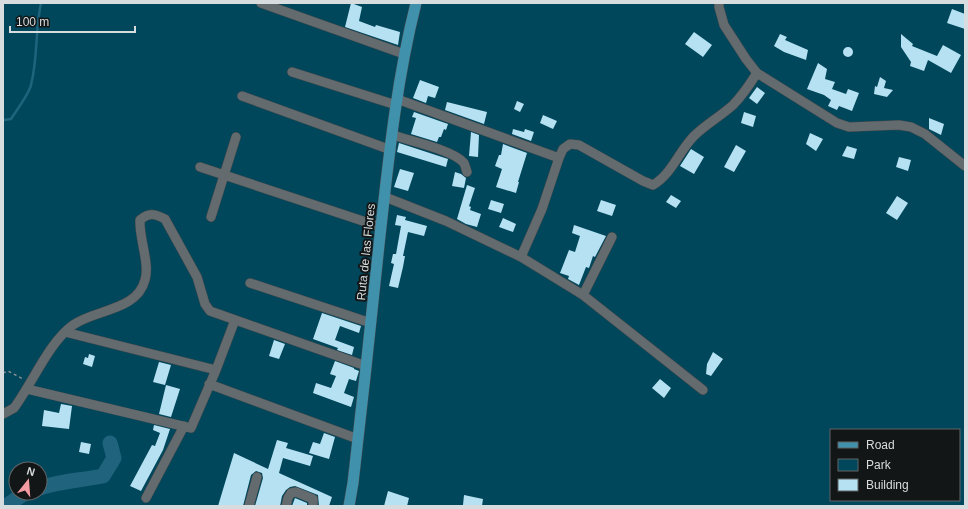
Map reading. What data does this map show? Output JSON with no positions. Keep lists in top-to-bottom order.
{
  "streets": {
    "main road": ["Ruta de las Flores"]
  },
  "legend": ["Road", "Park", "Building"],
  "scale_bar": "100 m",
  "north": "top"
}
